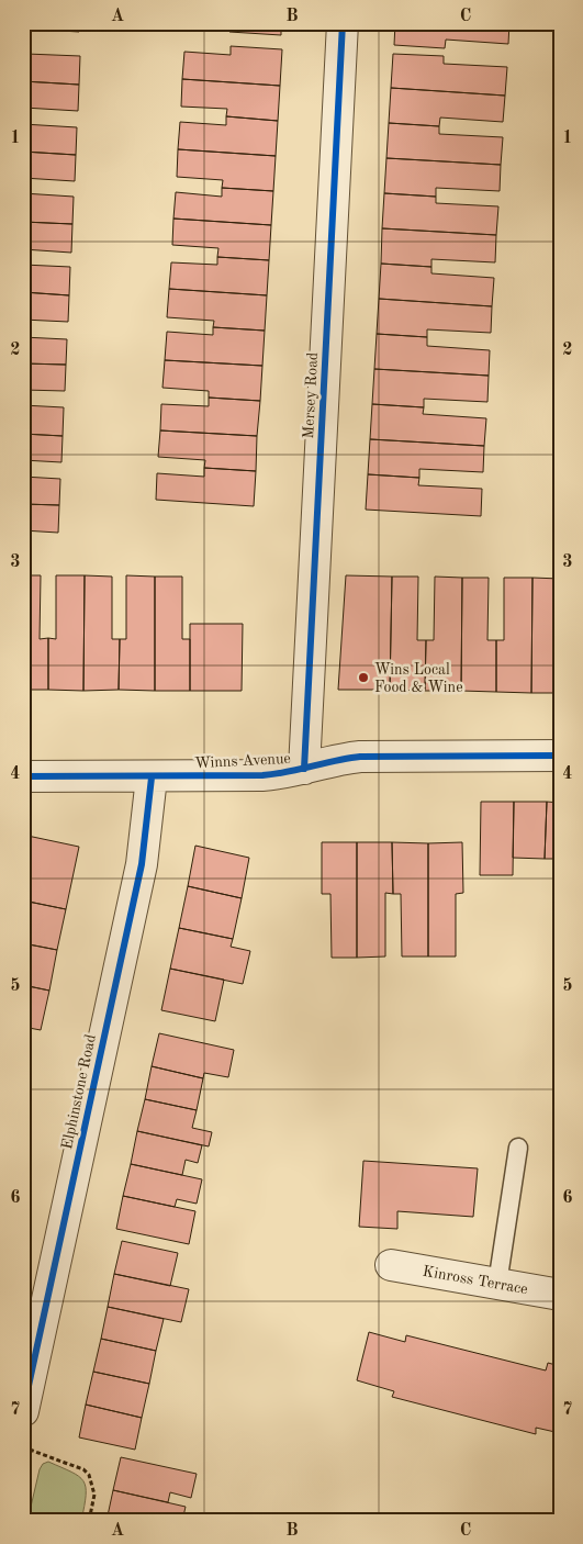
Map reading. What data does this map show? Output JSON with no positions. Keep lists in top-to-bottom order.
{
  "streets": {
    "street": [
      "Mersey Road",
      "Winns Avenue",
      "Elphinstone Road",
      "Kinross Terrace"
    ]
  },
  "crossings": [
    ["Mersey Road", "Winns Avenue"],
    ["Winns Avenue", "Elphinstone Road"]
  ],
  "places": ["Wins Local Food & Wine"],
  "grid": {
    "columns": ["A", "B", "C"],
    "rows": [
      "1",
      "2",
      "3",
      "4",
      "5",
      "6",
      "7"
    ]
  }
}
